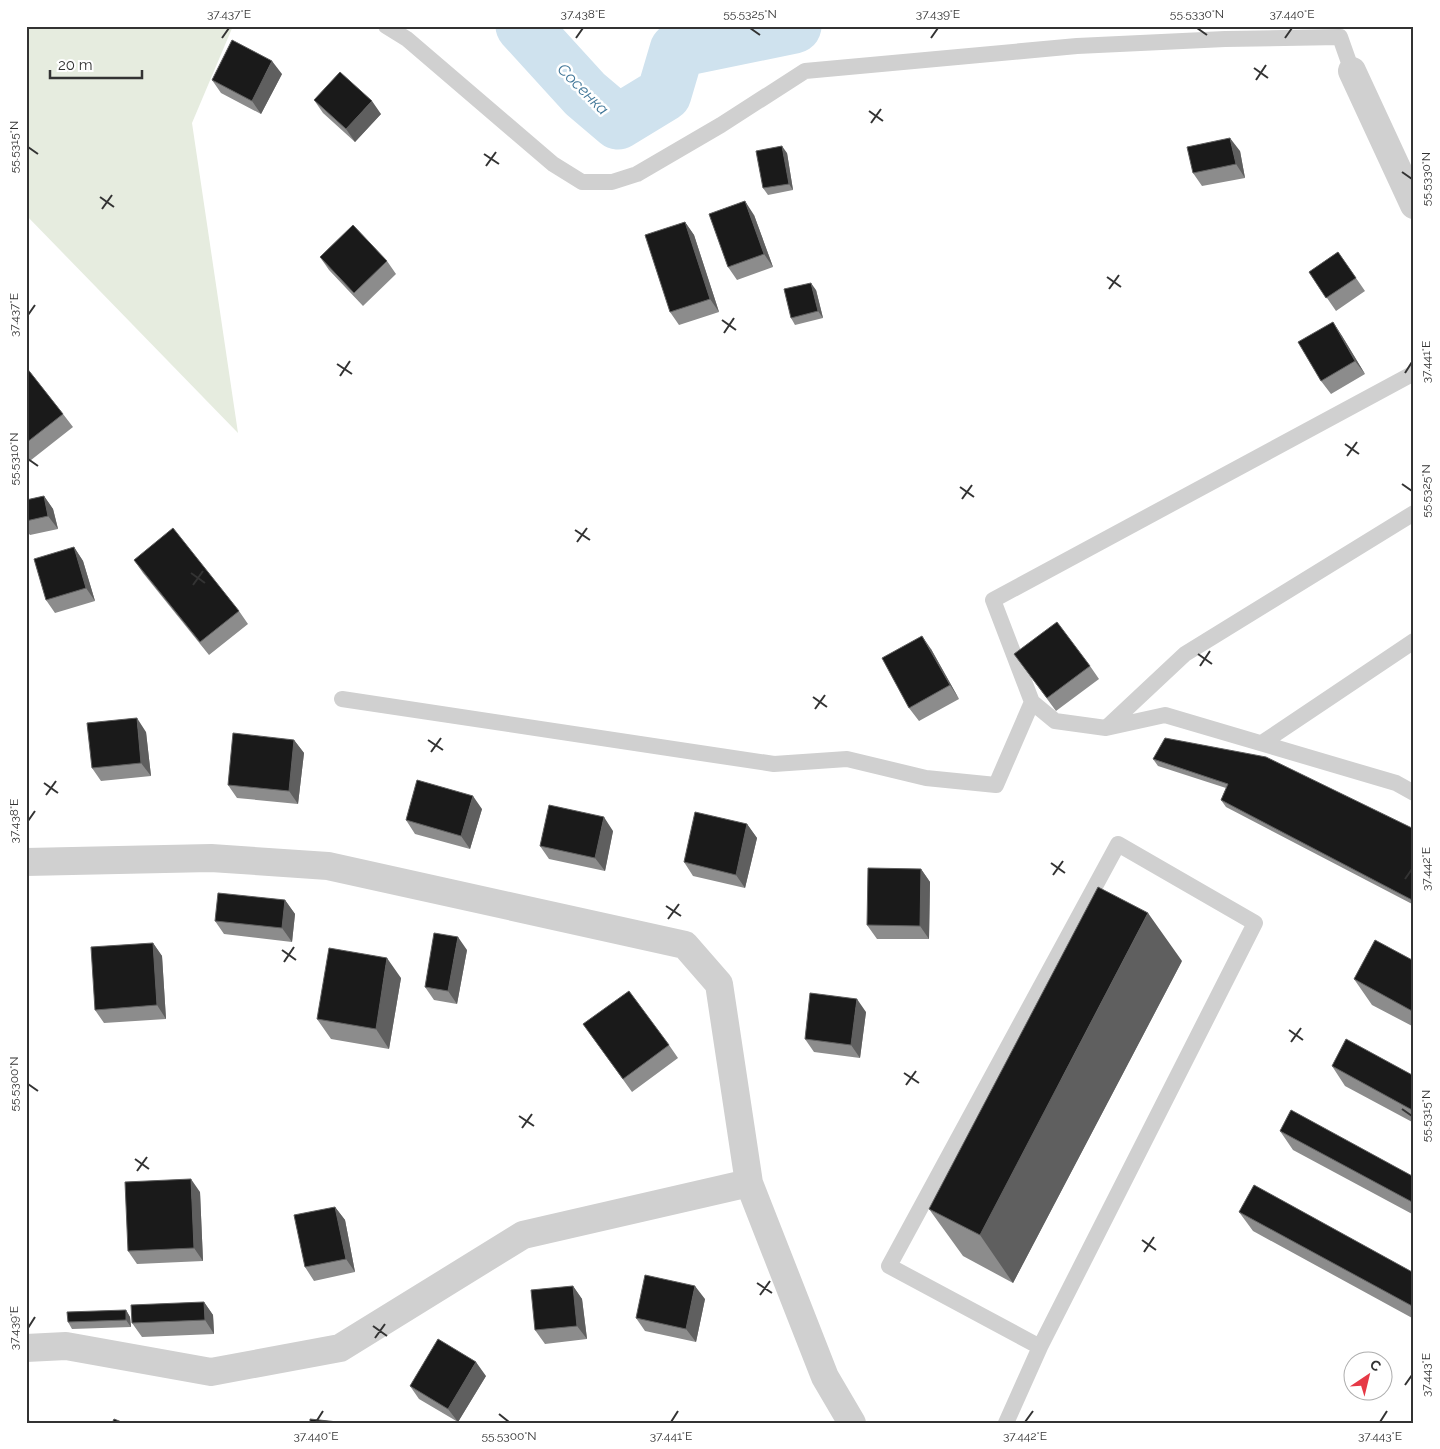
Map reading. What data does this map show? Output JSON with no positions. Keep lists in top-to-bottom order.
{
  "water": ["Сосенка"],
  "scale_bar": "20 m",
  "north": "top right",
  "coordinates": [
    "37.437°E",
    "37.438°E",
    "55.5325°N",
    "37.439°E",
    "55.5330°N",
    "37.440°E",
    "55.5315°N",
    "37.441°E",
    "55.5310°N",
    "37.442°E",
    "55.5300°N",
    "37.443°E"
  ]
}
